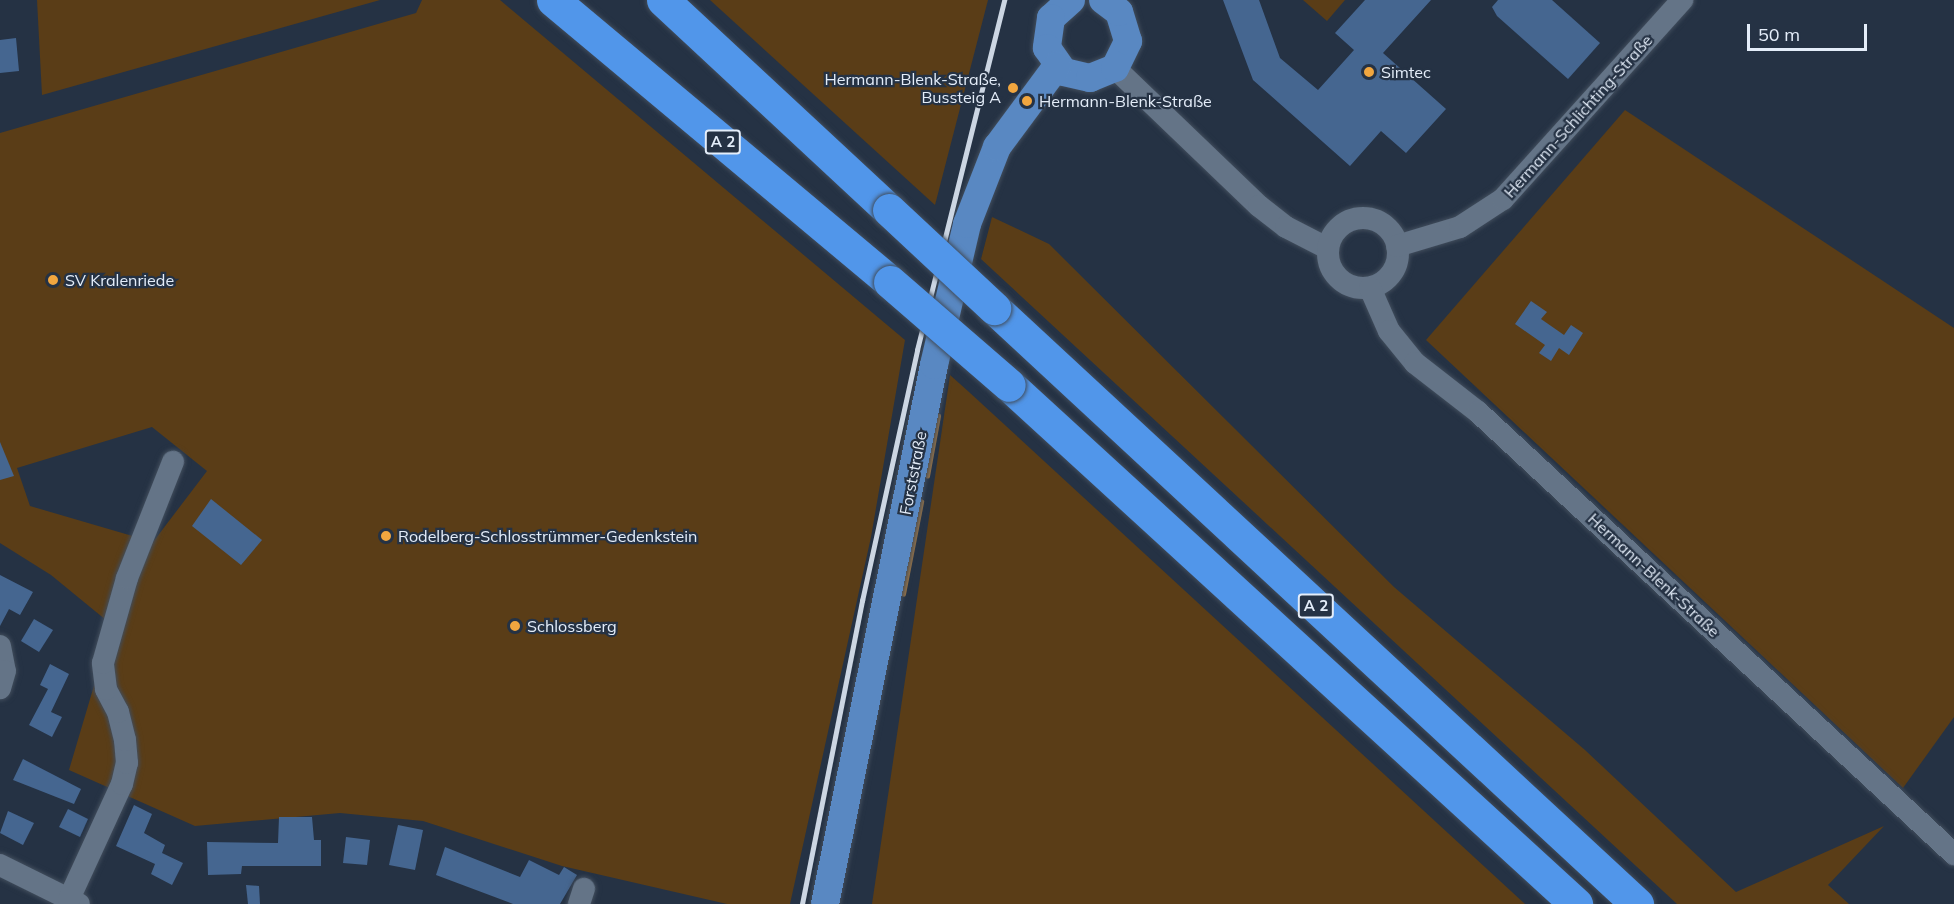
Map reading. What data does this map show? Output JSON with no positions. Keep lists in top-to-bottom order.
{
  "streets": {
    "highway": ["A 2"],
    "main road": ["Forststraße"],
    "street": ["Hermann-Schlichting-Straße", "Hermann-Blenk-Straße"]
  },
  "crossings": [
    ["Hermann-Schlichting-Straße", "Hermann-Blenk-Straße"]
  ],
  "places": [
    "Simtec",
    "Hermann-Blenk-Straße, Bussteig A",
    "Hermann-Blenk-Straße",
    "SV Kralenriede",
    "Rodelberg-Schlosstrümmer-Gedenkstein",
    "Schlossberg"
  ],
  "scale_bar": "50 m"
}
